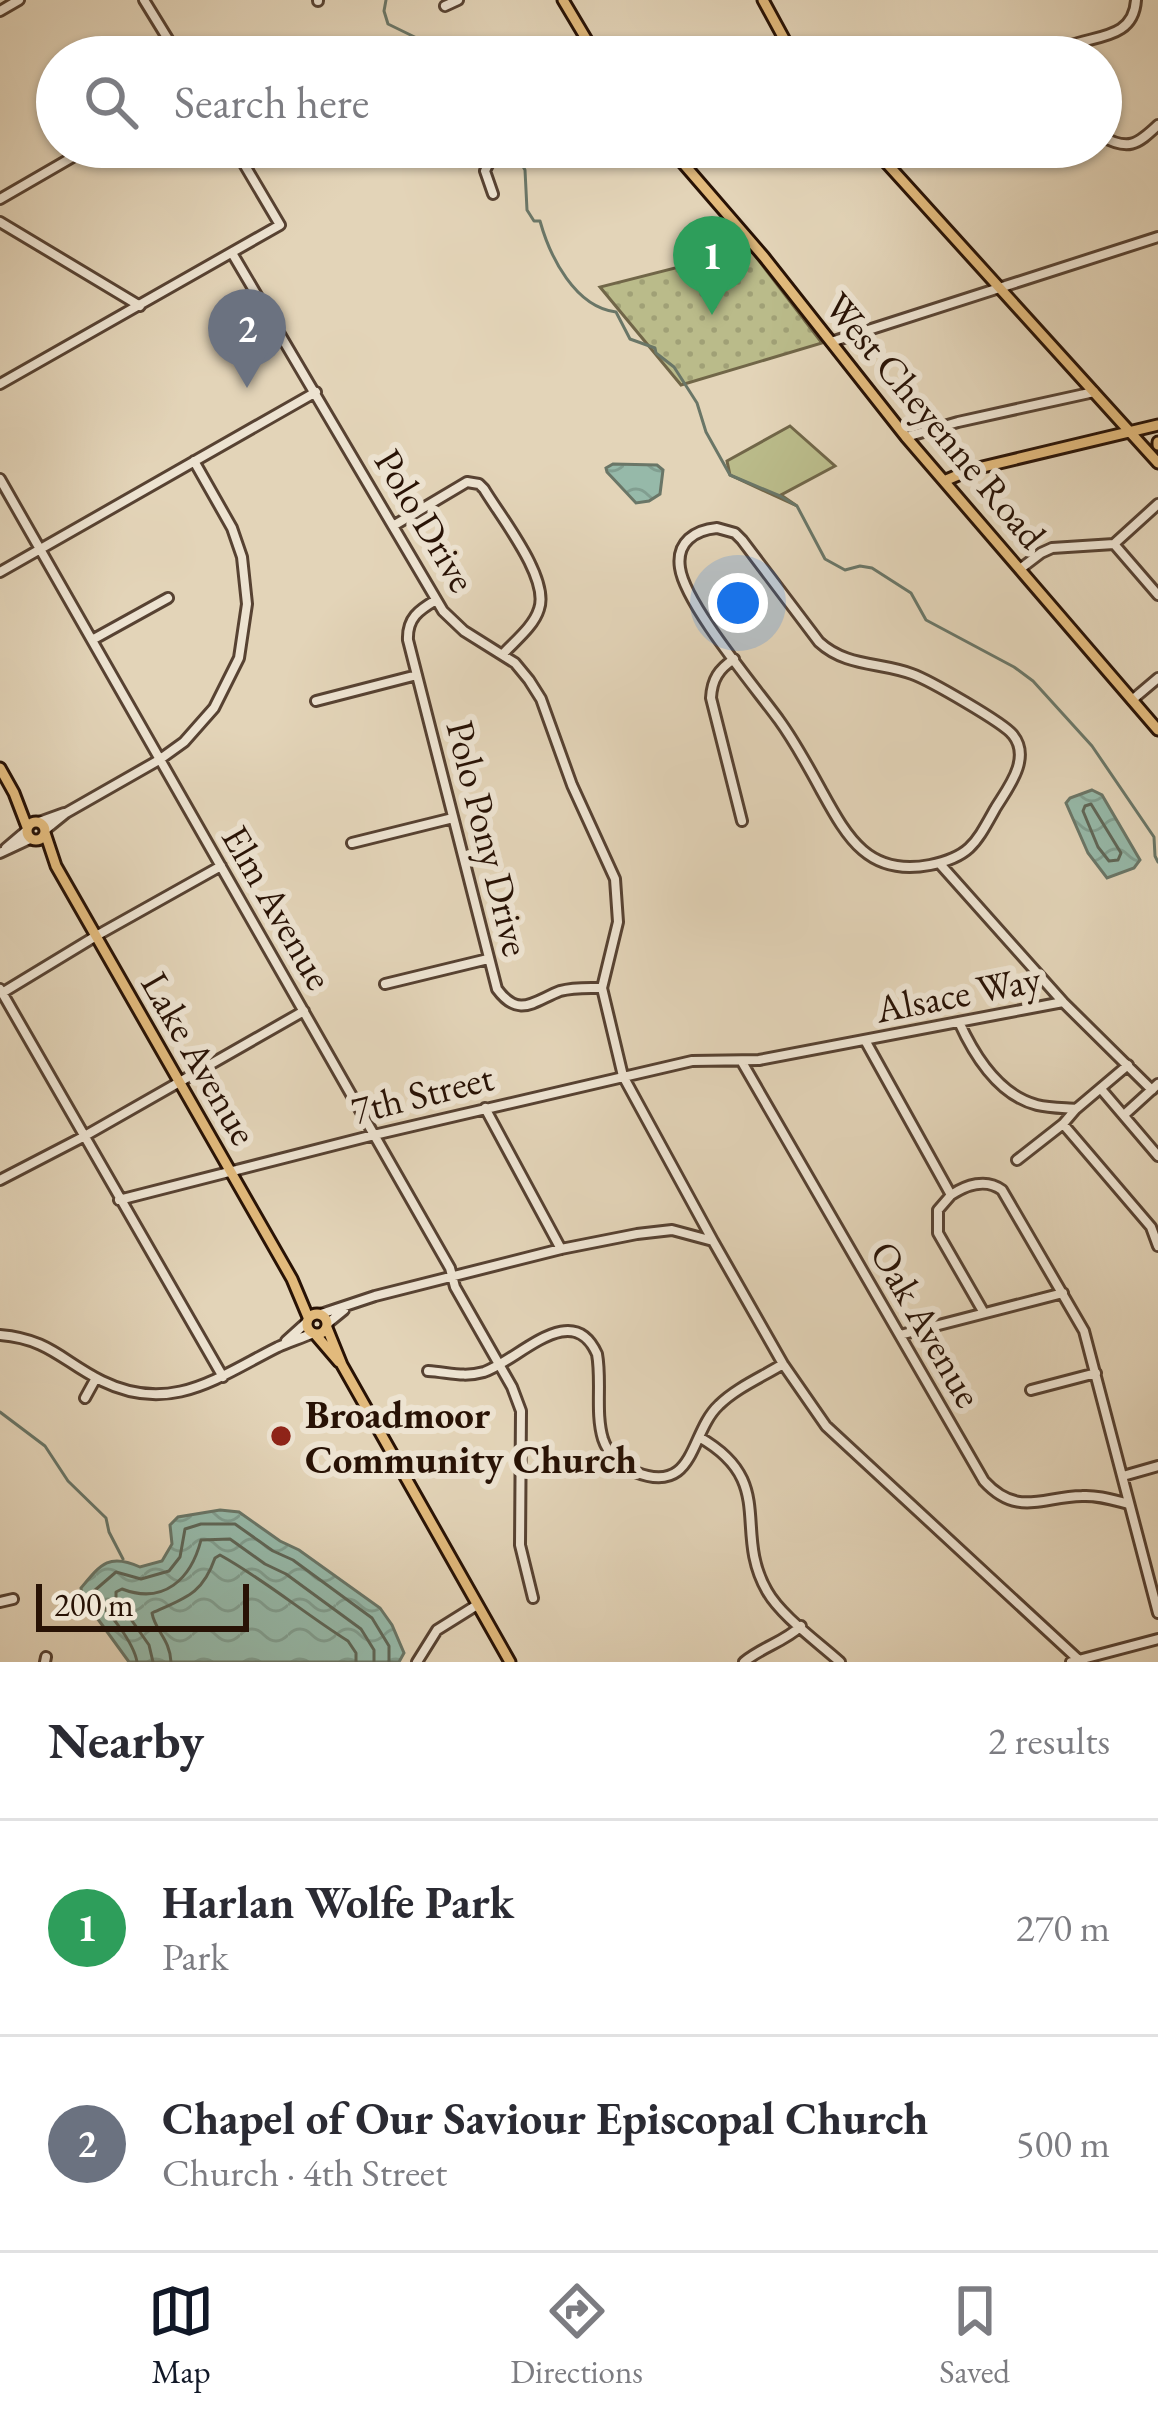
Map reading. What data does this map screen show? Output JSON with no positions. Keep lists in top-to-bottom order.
{
  "streets": {
    "main road": ["West Cheyenne Road", "Lake Avenue"],
    "street": [
      "Polo Drive",
      "Polo Pony Drive",
      "Elm Avenue",
      "Alsace Way",
      "7th Street",
      "Oak Avenue"
    ]
  },
  "crossings": [
    ["Polo Drive", "Polo Pony Drive"],
    ["Polo Drive", "7th Street"],
    ["Elm Avenue", "7th Street"],
    ["Alsace Way", "7th Street"],
    ["Alsace Way", "Oak Avenue"],
    ["Lake Avenue", "7th Street"],
    ["7th Street", "Oak Avenue"]
  ],
  "places": ["Broadmoor Community Church"],
  "scale_bar": "200 m",
  "page": {
    "search": "Search here",
    "pins": ["1", "2"],
    "scale": "200 m",
    "heading": ["Nearby", "2 results"],
    "list": [
      {
        "mark": "1",
        "name": "Harlan Wolfe Park",
        "note": "Park",
        "value": "270 m"
      },
      {
        "mark": "2",
        "name": "Chapel of Our Saviour Episcopal Church",
        "note": "Church · 4th Street",
        "value": "500 m"
      }
    ],
    "nav": ["Map", "Directions", "Saved"]
  }
}
